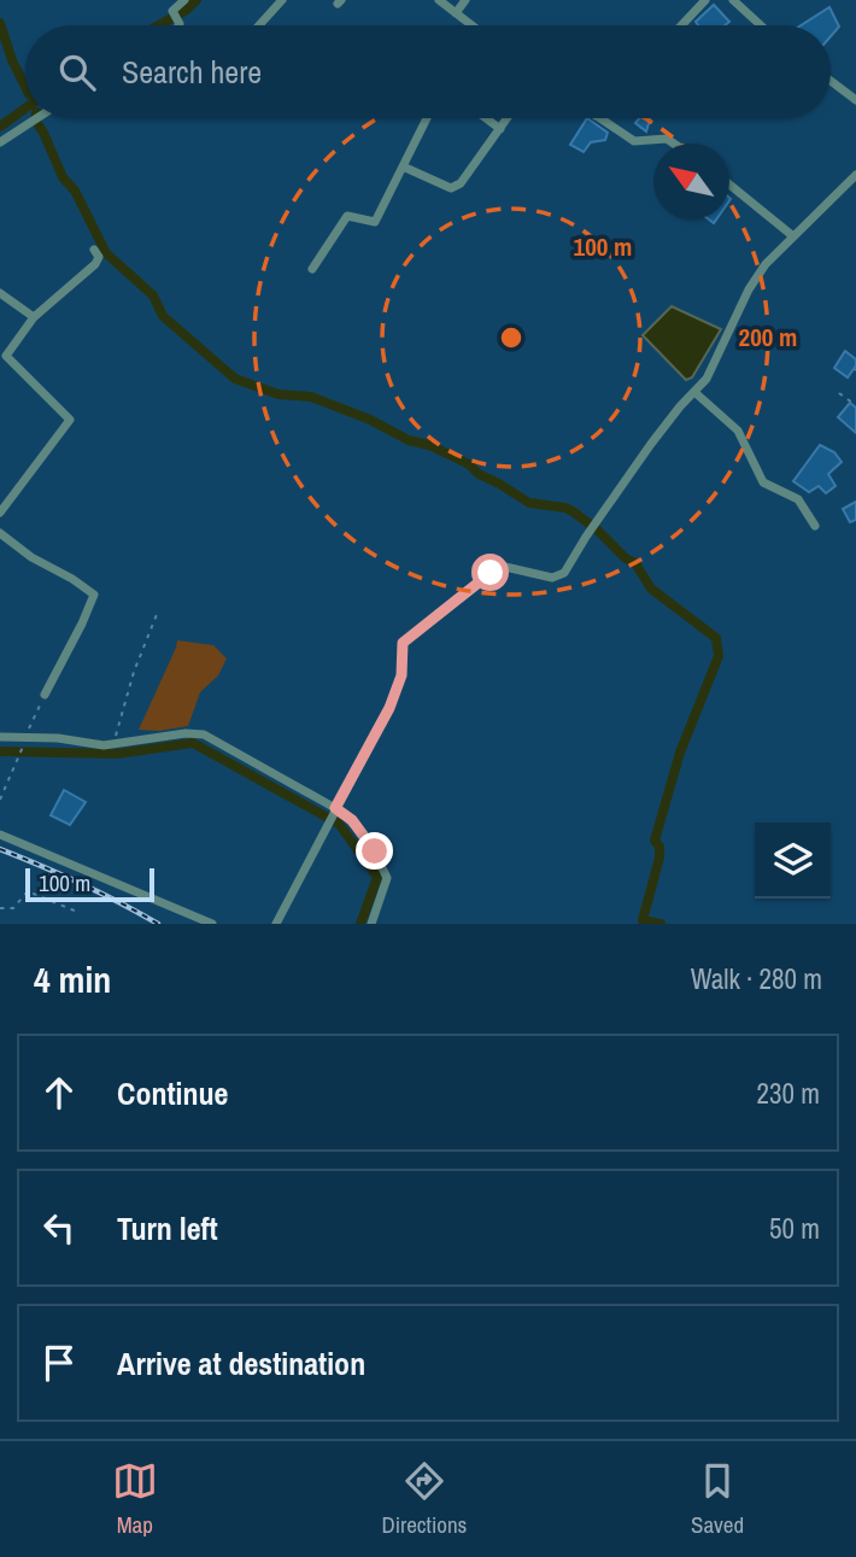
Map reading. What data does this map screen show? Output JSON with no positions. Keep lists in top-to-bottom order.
{
  "scale_bar": "100 m",
  "north": "top left",
  "page": {
    "search": "Search here",
    "scale": "100 m",
    "heading": ["4 min", "Walk · 280 m"],
    "list": [
      ["Continue", "230 m"],
      ["Turn left", "50 m"],
      "Arrive at destination"
    ],
    "nav": ["Map", "Directions", "Saved"]
  },
  "rings": ["100 m", "200 m"]
}
